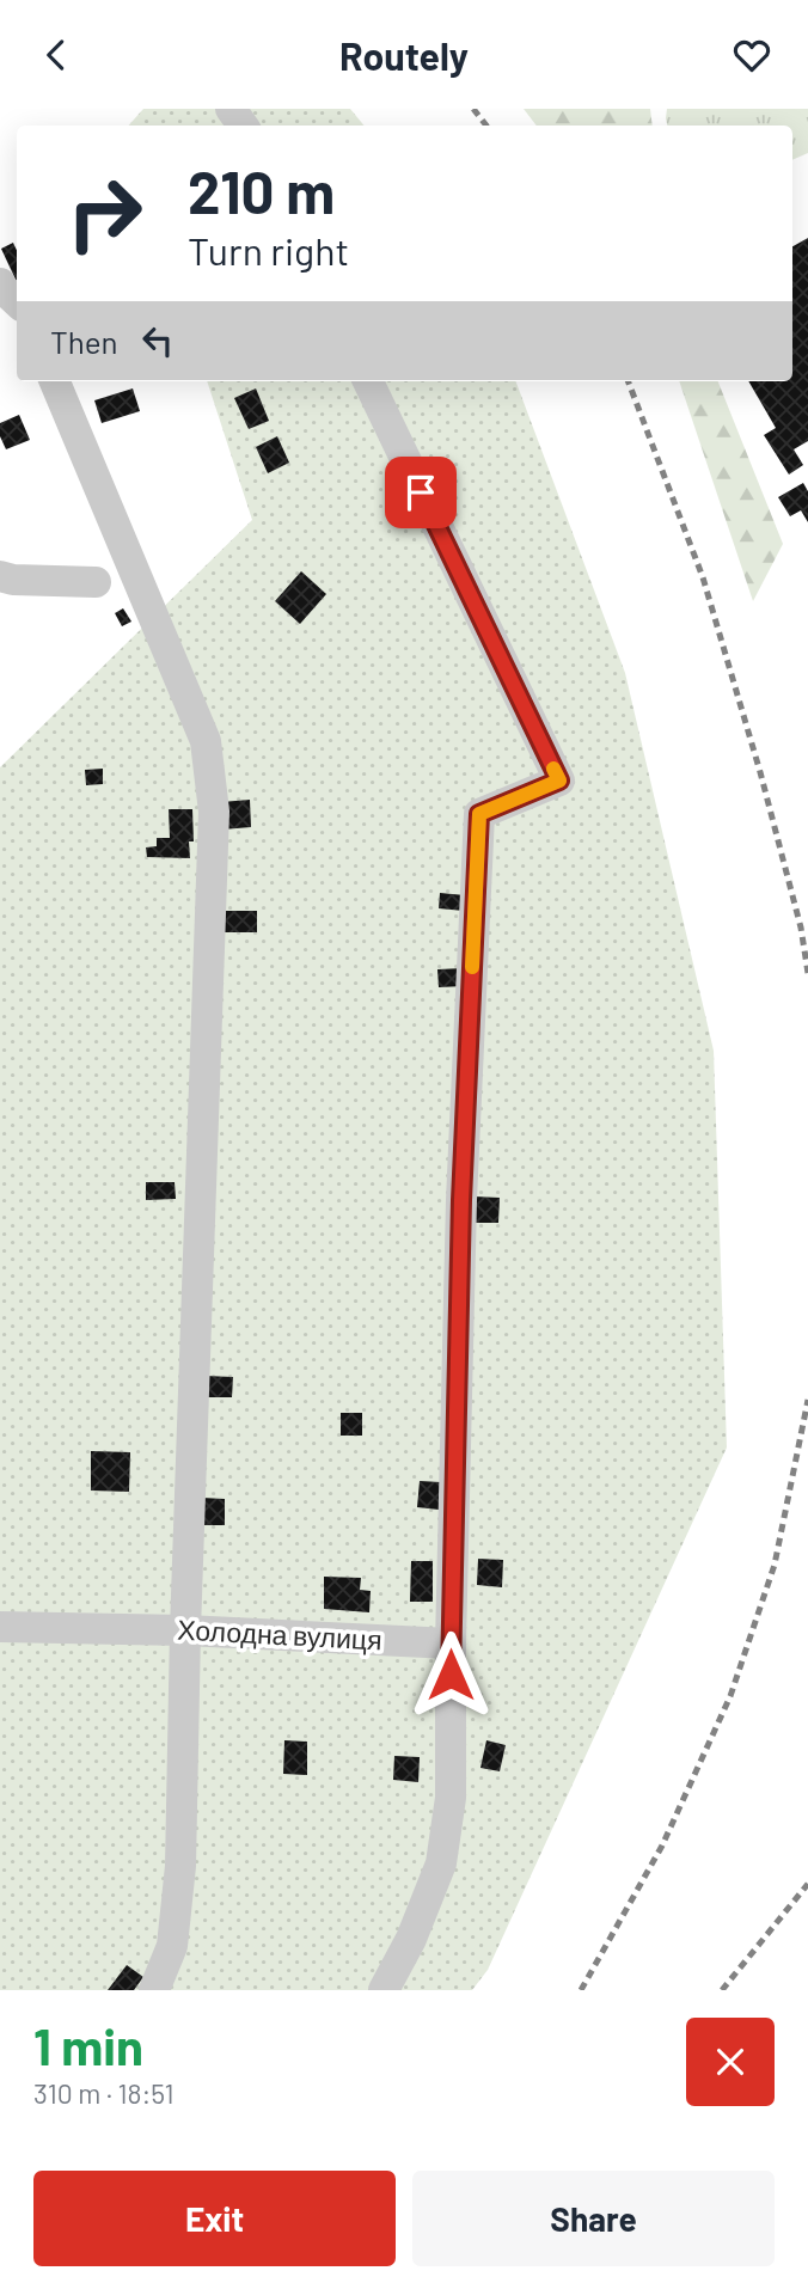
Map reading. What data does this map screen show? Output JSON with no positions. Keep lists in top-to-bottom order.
{
  "streets": {
    "street": ["Холодна вулиця"]
  },
  "page": {
    "header": "Routely",
    "turn": ["210 m", "Turn right"],
    "then": "Then",
    "heading": ["1 min", "310 m · 18:51"],
    "buttons": ["Exit", "Share"]
  }
}
